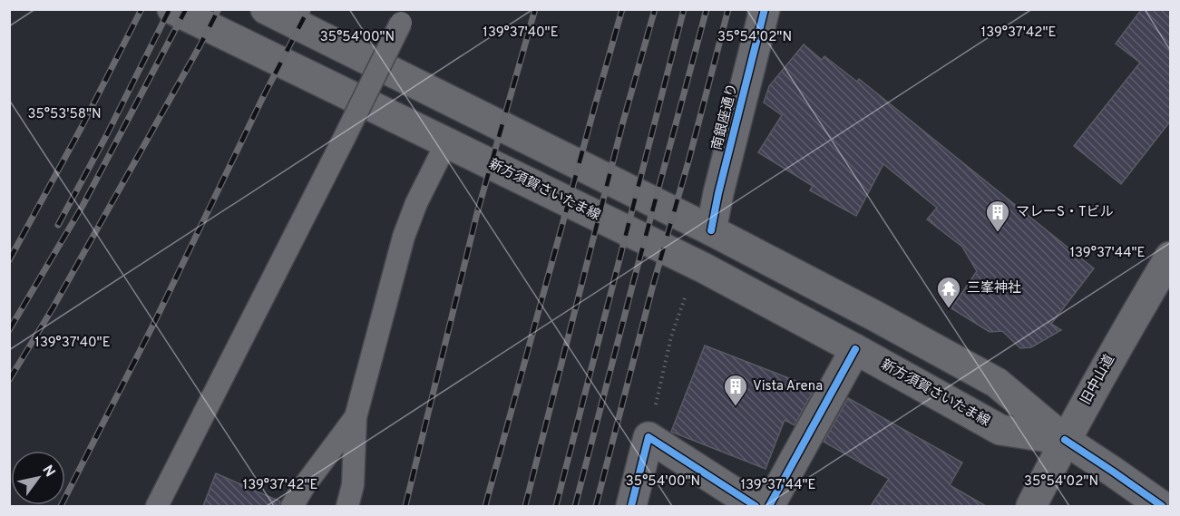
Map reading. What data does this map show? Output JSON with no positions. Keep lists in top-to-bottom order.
{
  "streets": {
    "main road": ["南銀座通り", "新方須賀さいたま線", "旧中山道"]
  },
  "crossings": [
    ["新方須賀さいたま線", "旧中山道"]
  ],
  "places": {
    "building": ["マレーS・Tビル", "Vista Arena"],
    "temple": ["三峯神社"]
  },
  "north": "top right",
  "coordinates": [
    "139°37'40\"E",
    "139°37'42\"E",
    "35°54'02\"N",
    "35°54'00\"N",
    "35°53'58\"N",
    "139°37'44\"E"
  ]
}
